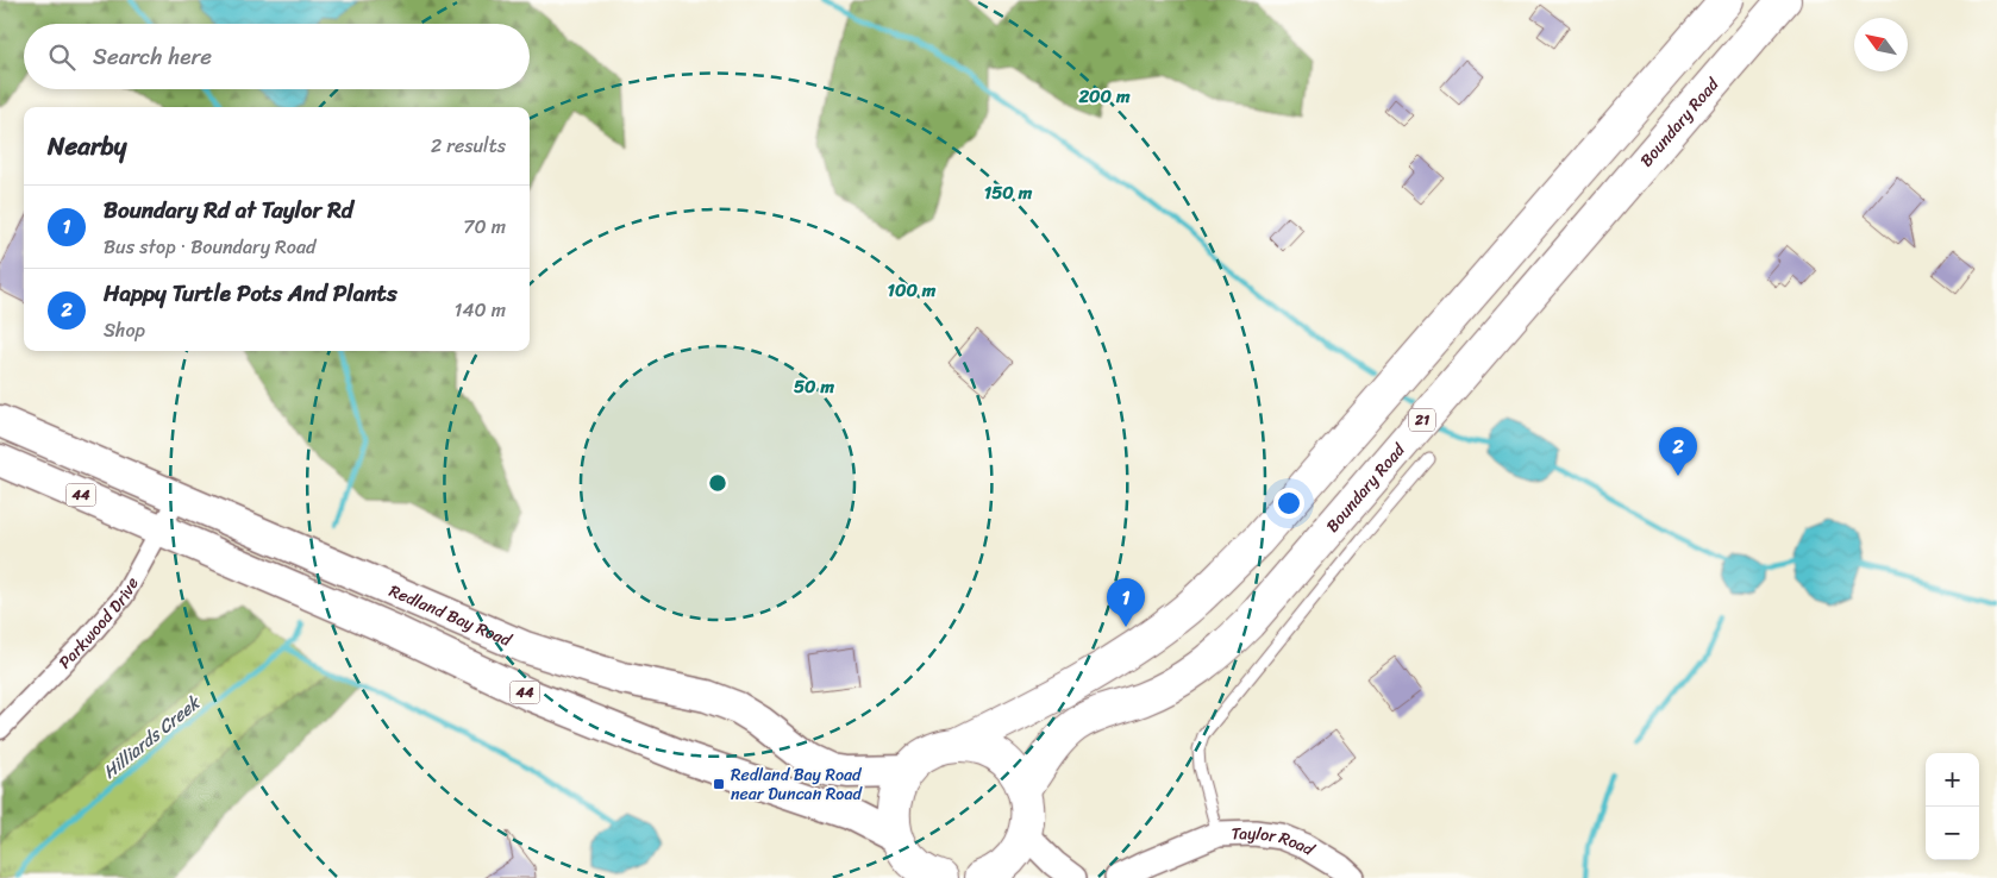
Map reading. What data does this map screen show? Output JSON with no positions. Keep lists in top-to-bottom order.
{
  "streets": {
    "highway": ["Boundary Road", "21"],
    "main road": ["44", "Redland Bay Road"],
    "street": ["Parkwood Drive", "Taylor Road"]
  },
  "crossings": [
    ["Boundary Road", "Taylor Road"],
    ["44", "Parkwood Drive"],
    ["Redland Bay Road", "Parkwood Drive"]
  ],
  "water": ["Hilliards Creek"],
  "places": {
    "transit": ["Redland Bay Road near Duncan Road"]
  },
  "north": "top left",
  "page": {
    "search": "Search here",
    "heading": ["Nearby", "2 results"],
    "list": [
      {
        "mark": "1",
        "name": "Boundary Rd at Taylor Rd",
        "note": "Bus stop · Boundary Road",
        "value": "70 m"
      },
      {
        "mark": "2",
        "name": "Happy Turtle Pots And Plants",
        "note": "Shop",
        "value": "140 m"
      }
    ],
    "pins": ["2", "1"],
    "map_buttons": ["+", "−"]
  },
  "rings": [
    "200 m",
    "150 m",
    "100 m",
    "50 m"
  ]
}
